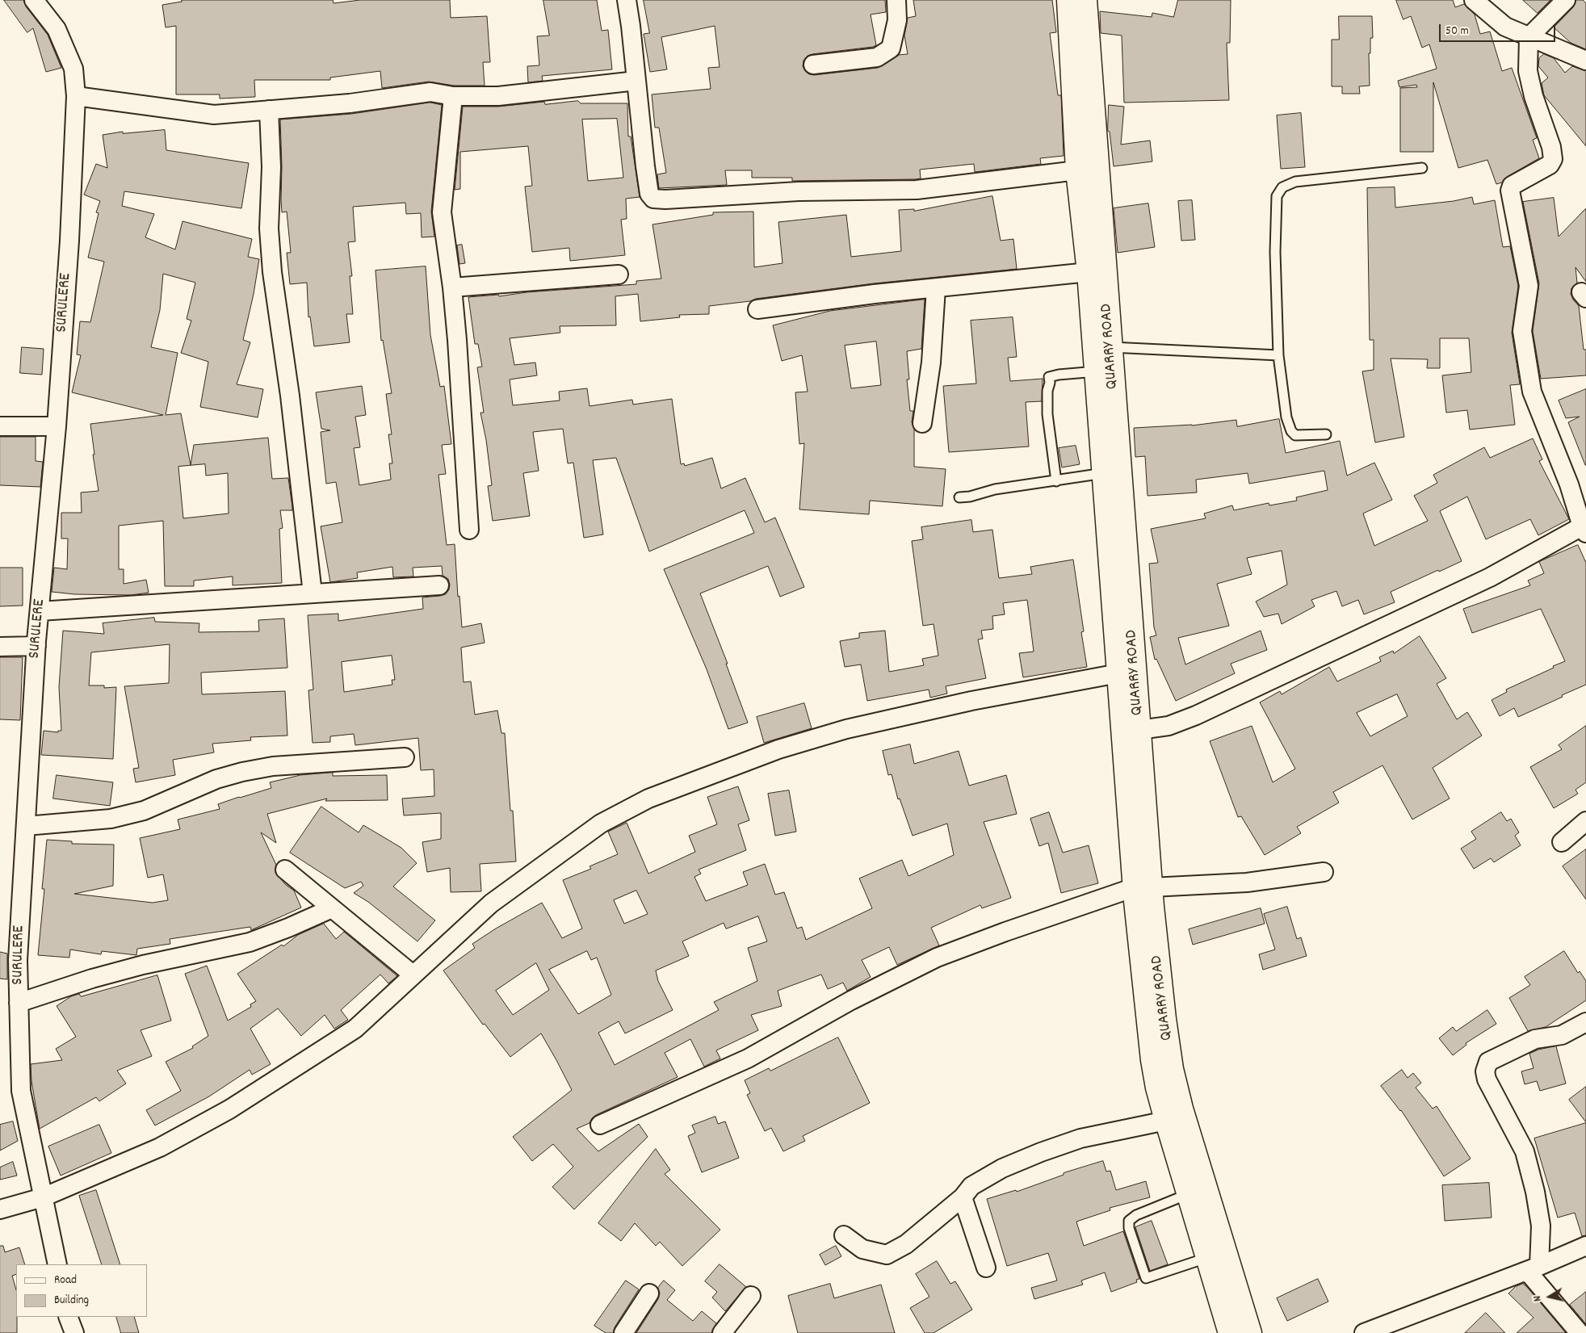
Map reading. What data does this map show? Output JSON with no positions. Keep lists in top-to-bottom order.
{
  "streets": {
    "main road": ["QUARRY ROAD"],
    "street": ["SURULERE"]
  },
  "legend": ["Road", "Building"],
  "scale_bar": "50 m",
  "north": "left"
}
